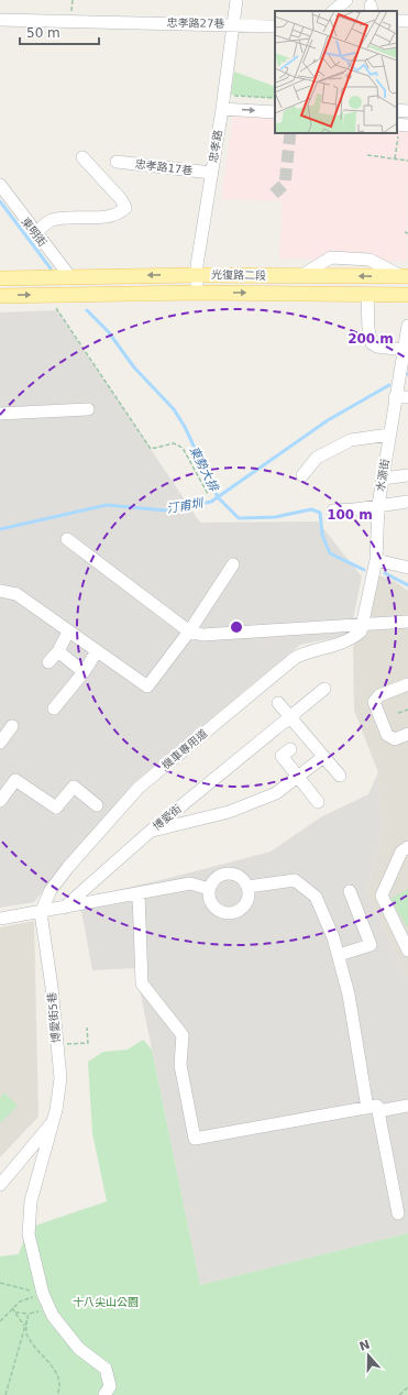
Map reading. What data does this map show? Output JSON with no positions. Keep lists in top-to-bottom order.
{
  "streets": {
    "main road": ["光復路二段"],
    "street": [
      "忠孝路27巷",
      "忠孝路",
      "忠孝路17巷",
      "東明街",
      "水源街",
      "機車專用道",
      "博愛街",
      "博愛街5巷"
    ]
  },
  "crossings": [
    ["忠孝路27巷", "忠孝路"],
    ["忠孝路", "忠孝路17巷"],
    ["忠孝路", "光復路二段"],
    ["東明街", "光復路二段"],
    ["水源街", "機車專用道"],
    ["機車專用道", "博愛街"],
    ["機車專用道", "博愛街5巷"],
    ["博愛街", "博愛街5巷"]
  ],
  "water": ["東勢大排", "汀甫圳"],
  "parks": ["十八尖山公園"],
  "scale_bar": "50 m",
  "north": "top",
  "rings": ["200 m", "100 m"]
}
